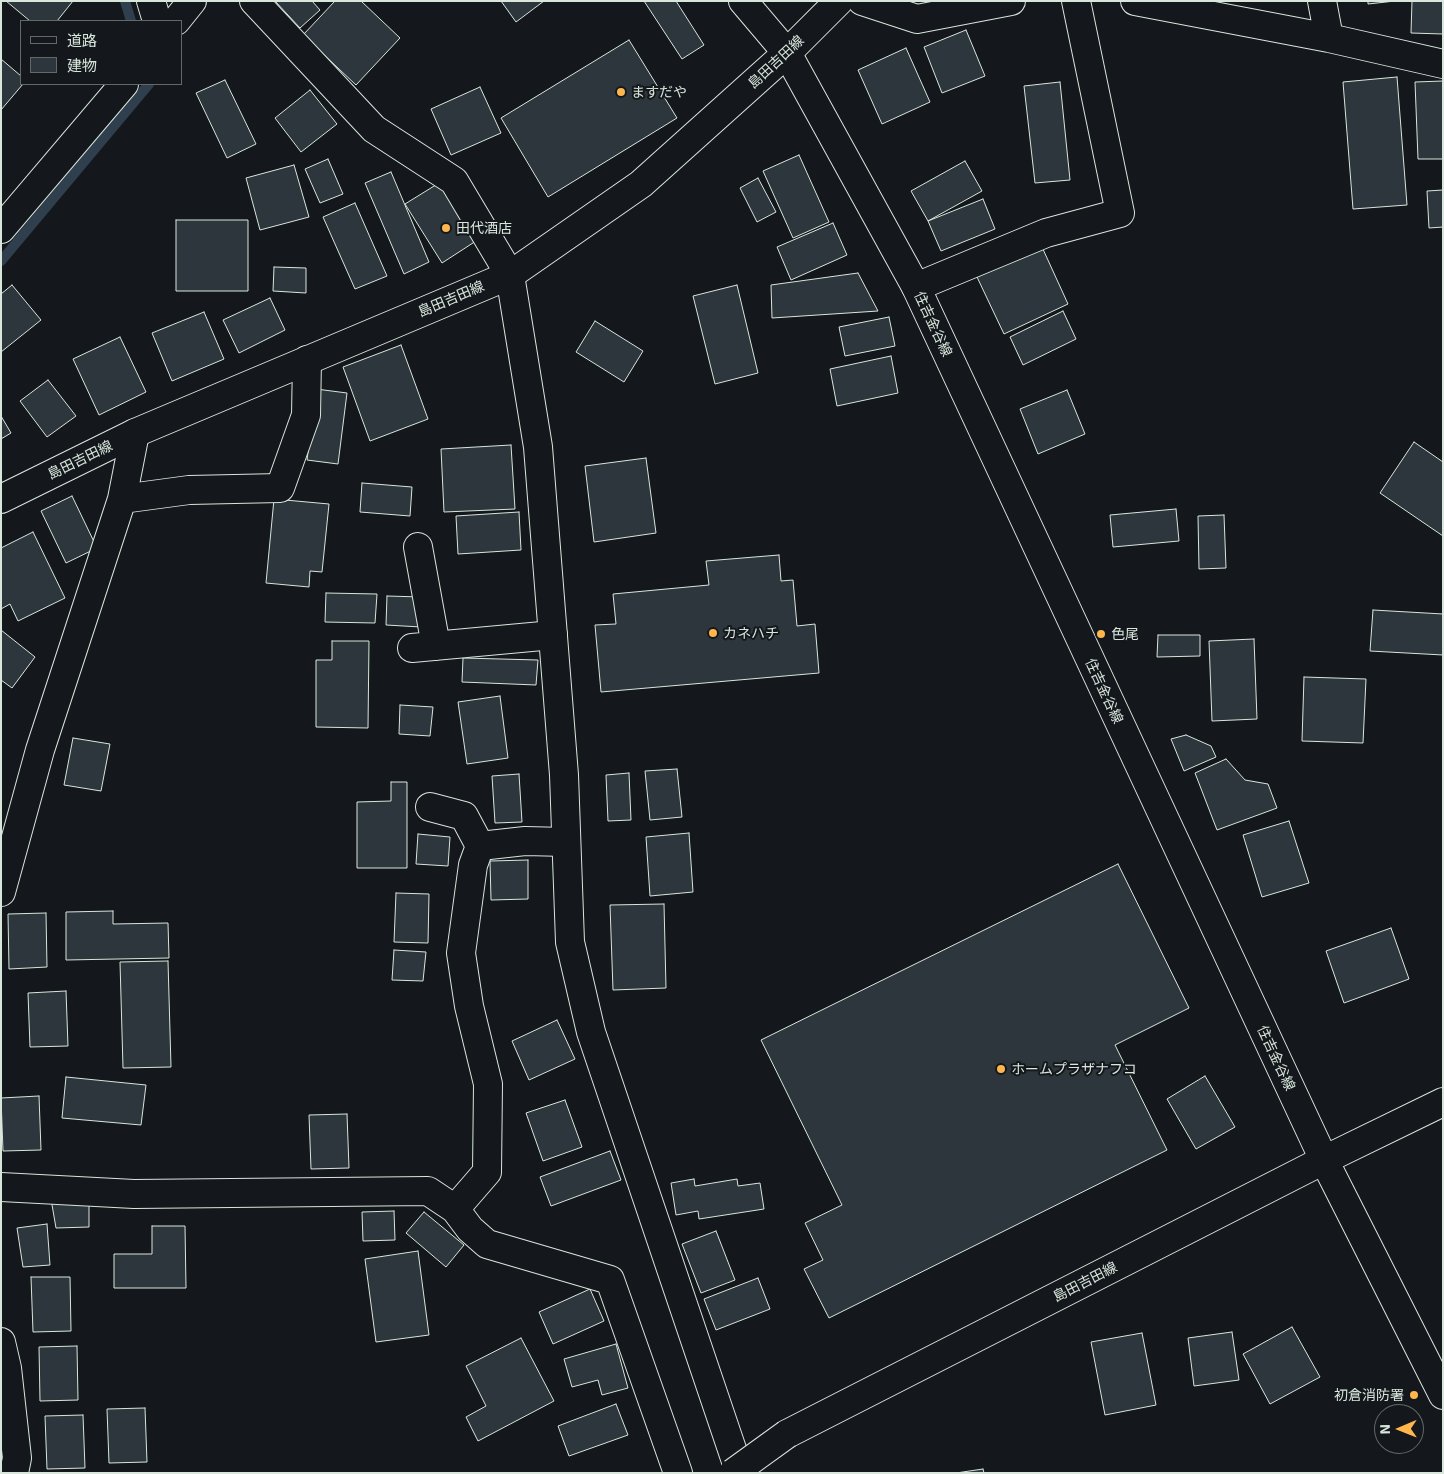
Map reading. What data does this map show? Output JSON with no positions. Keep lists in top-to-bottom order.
{
  "streets": {
    "street": ["島田吉田線", "住吉金谷線"]
  },
  "crossings": [
    ["島田吉田線", "住吉金谷線"]
  ],
  "places": [
    "ますだや",
    "田代酒店",
    "カネハチ",
    "色尾",
    "ホームプラザナフコ",
    "初倉消防署"
  ],
  "legend": ["道路", "建物"],
  "north": "left"
}
